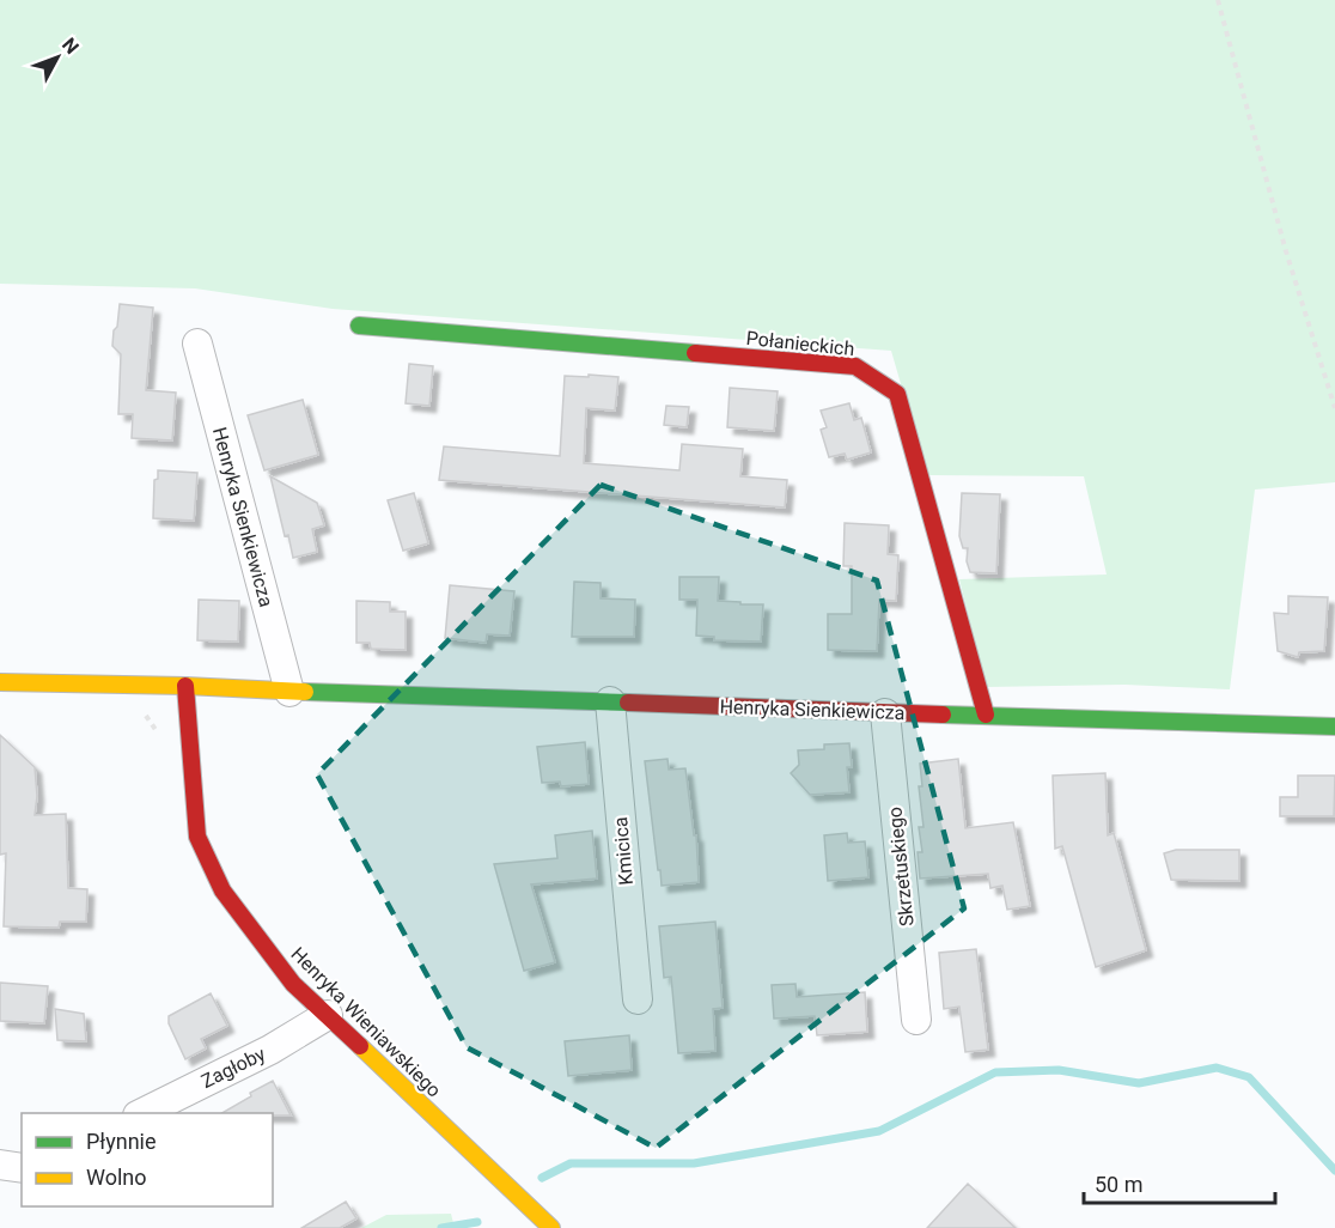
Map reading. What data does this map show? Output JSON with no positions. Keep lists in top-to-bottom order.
{
  "streets": {
    "street": [
      "Połanieckich",
      "Henryka Sienkiewicza",
      "Kmicica",
      "Skrzetuskiego",
      "Henryka Wieniawskiego",
      "Zagłoby"
    ]
  },
  "crossings": [
    ["Połanieckich", "Henryka Sienkiewicza"],
    ["Henryka Sienkiewicza", "Kmicica"],
    ["Henryka Sienkiewicza", "Skrzetuskiego"],
    ["Henryka Sienkiewicza", "Henryka Wieniawskiego"],
    ["Henryka Wieniawskiego", "Zagłoby"]
  ],
  "legend": ["Płynnie", "Wolno"],
  "scale_bar": "50 m",
  "north": "top right"
}
